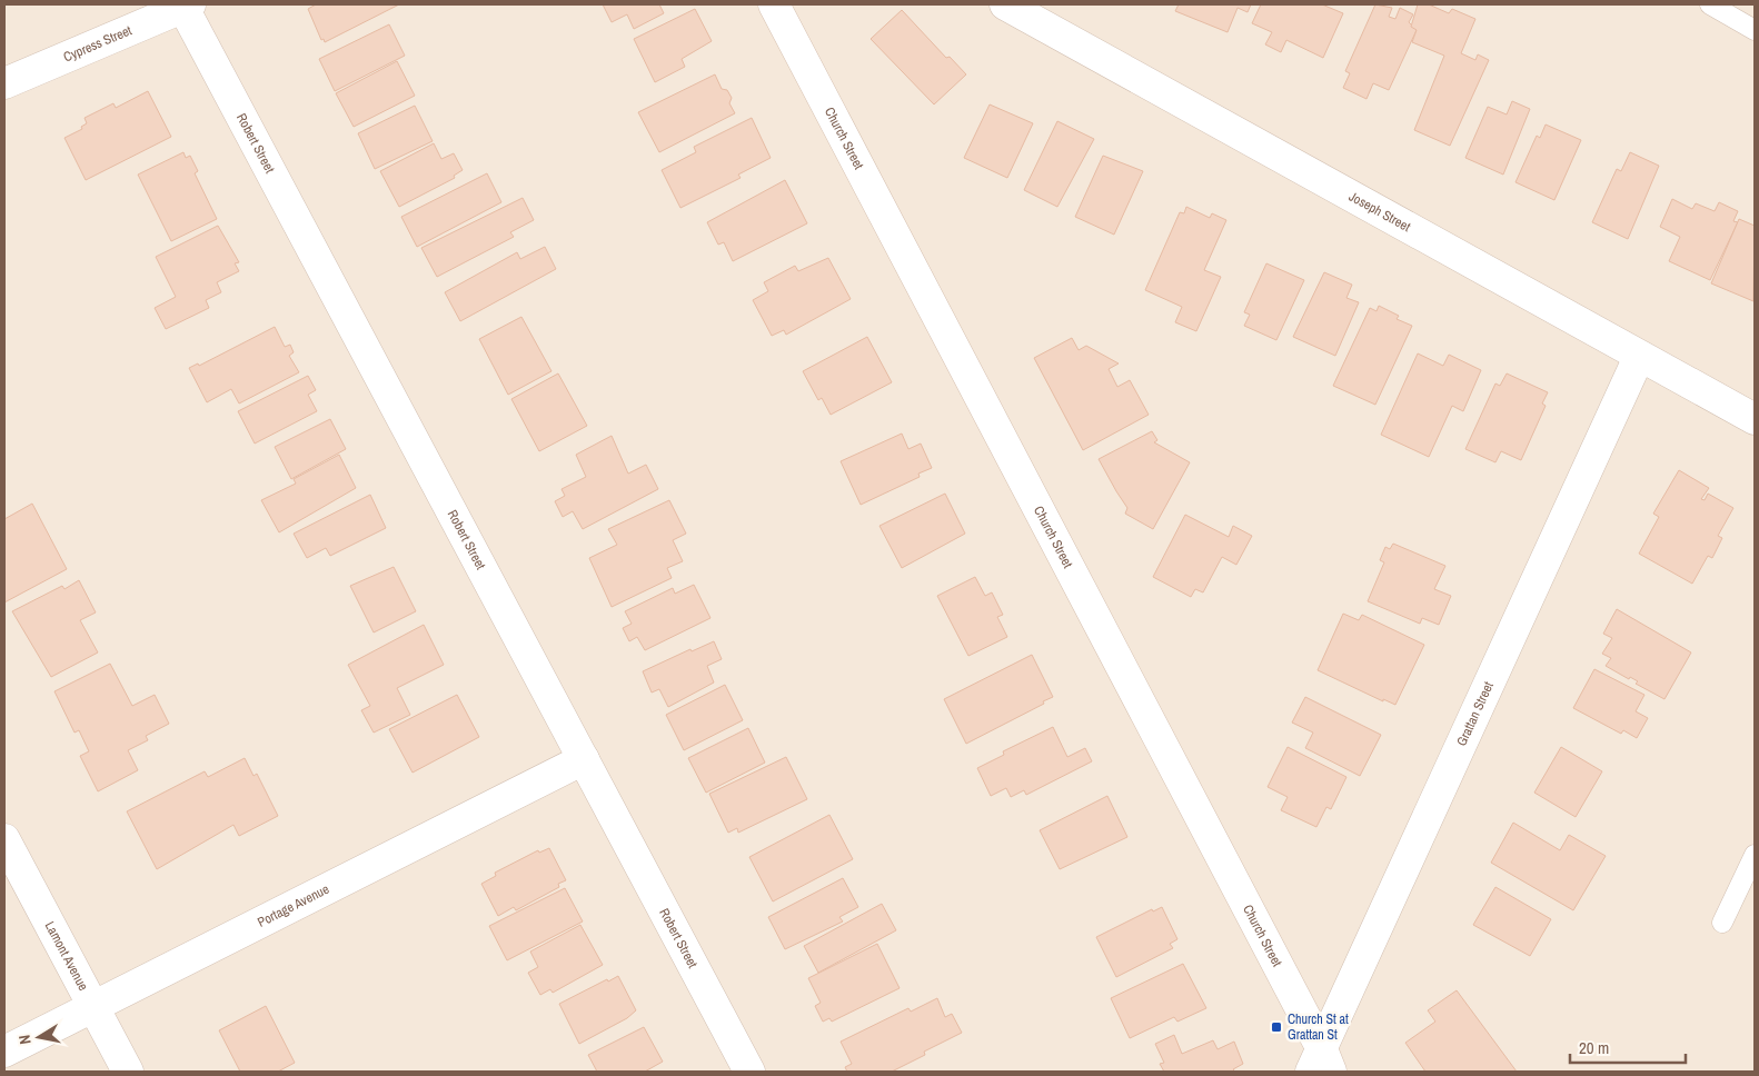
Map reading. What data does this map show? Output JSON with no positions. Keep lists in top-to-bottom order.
{
  "streets": {
    "street": [
      "Cypress Street",
      "Church Street",
      "Robert Street",
      "Joseph Street",
      "Grattan Street",
      "Portage Avenue",
      "Lamont Avenue"
    ]
  },
  "crossings": [
    ["Cypress Street", "Robert Street"],
    ["Church Street", "Grattan Street"],
    ["Robert Street", "Portage Avenue"],
    ["Joseph Street", "Grattan Street"],
    ["Portage Avenue", "Lamont Avenue"]
  ],
  "places": {
    "transit": ["Church St at Grattan St"]
  },
  "scale_bar": "20 m",
  "north": "left"
}
